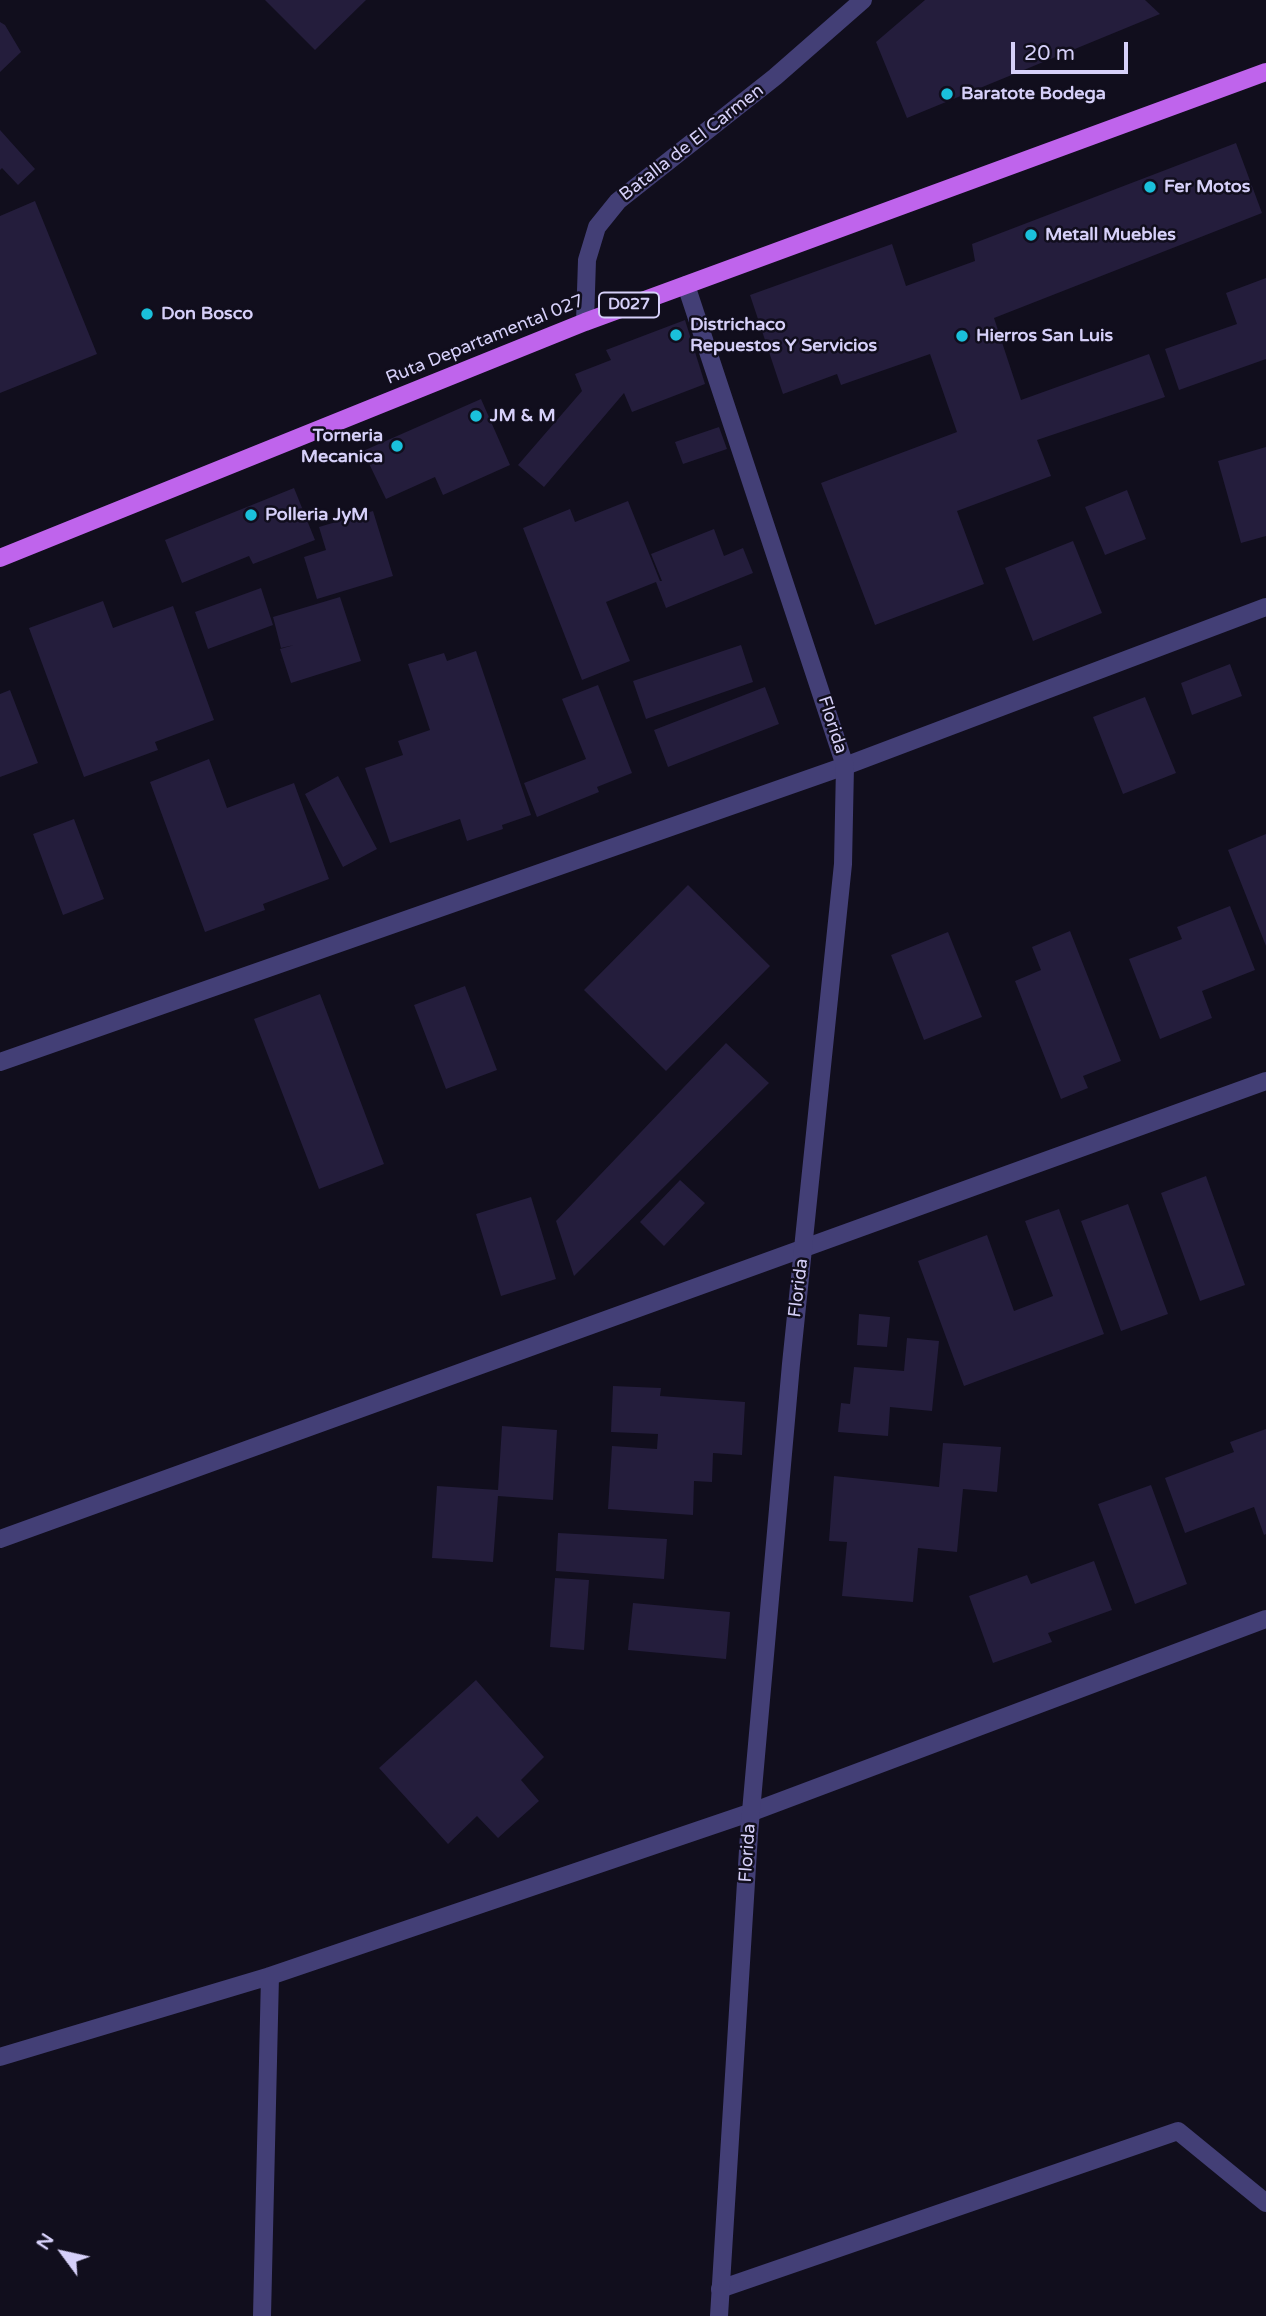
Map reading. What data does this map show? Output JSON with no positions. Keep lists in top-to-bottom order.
{
  "streets": {
    "main road": ["D027", "Ruta Departamental 027"],
    "street": ["Batalla de El Carmen", "Florida"]
  },
  "crossings": [
    ["Batalla de El Carmen", "Ruta Departamental 027"],
    ["Ruta Departamental 027", "Florida"]
  ],
  "places": [
    "Baratote Bodega",
    "Fer Motos",
    "Metall Muebles",
    "Don Bosco",
    "Districhaco Repuestos Y Servicios",
    "Hierros San Luis",
    "JM & M",
    "Torneria Mecanica",
    "Polleria JyM"
  ],
  "scale_bar": "20 m",
  "north": "top left"
}
